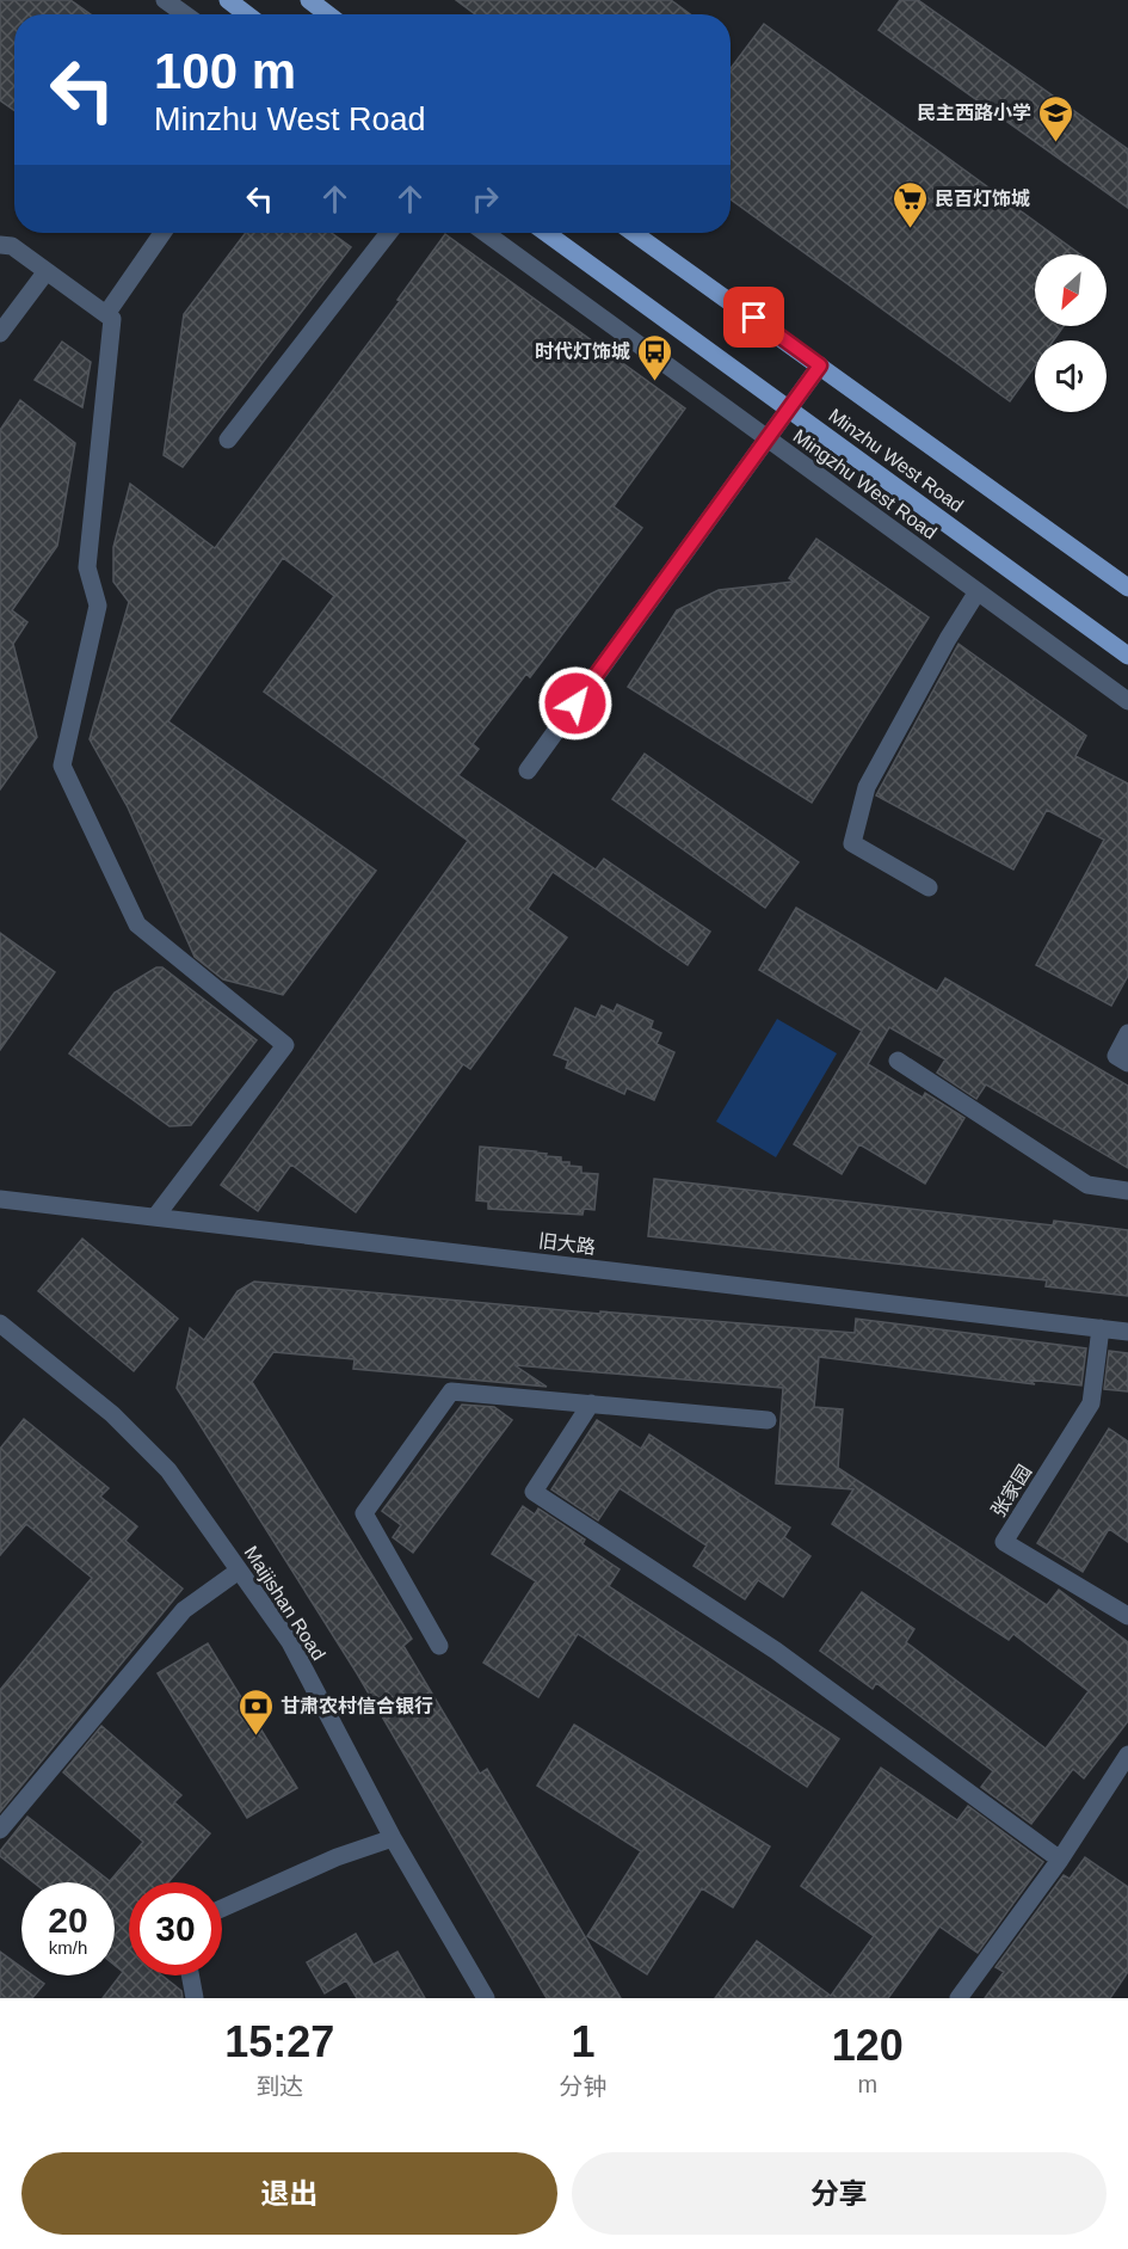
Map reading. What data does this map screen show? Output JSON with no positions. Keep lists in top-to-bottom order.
{
  "streets": {
    "main road": ["Minzhu West Road"],
    "street": [
      "Mingzhu West Road",
      "旧大路",
      "张家园",
      "Maijishan Road"
    ]
  },
  "crossings": [
    ["旧大路", "张家园"]
  ],
  "places": {
    "school or university": ["民主西路小学"],
    "supermarket": ["民百灯饰城"],
    "bus stop": ["时代灯饰城"],
    "bank": ["甘肃农村信合银行"]
  },
  "north": "bottom left",
  "page": {
    "turn": ["100 m", "Minzhu West Road"],
    "speed": "20 km/h",
    "limit": "30",
    "eta": [
      "15:27",
      "到达",
      "1",
      "分钟",
      "120",
      "m"
    ],
    "buttons": ["退出", "分享"]
  }
}
